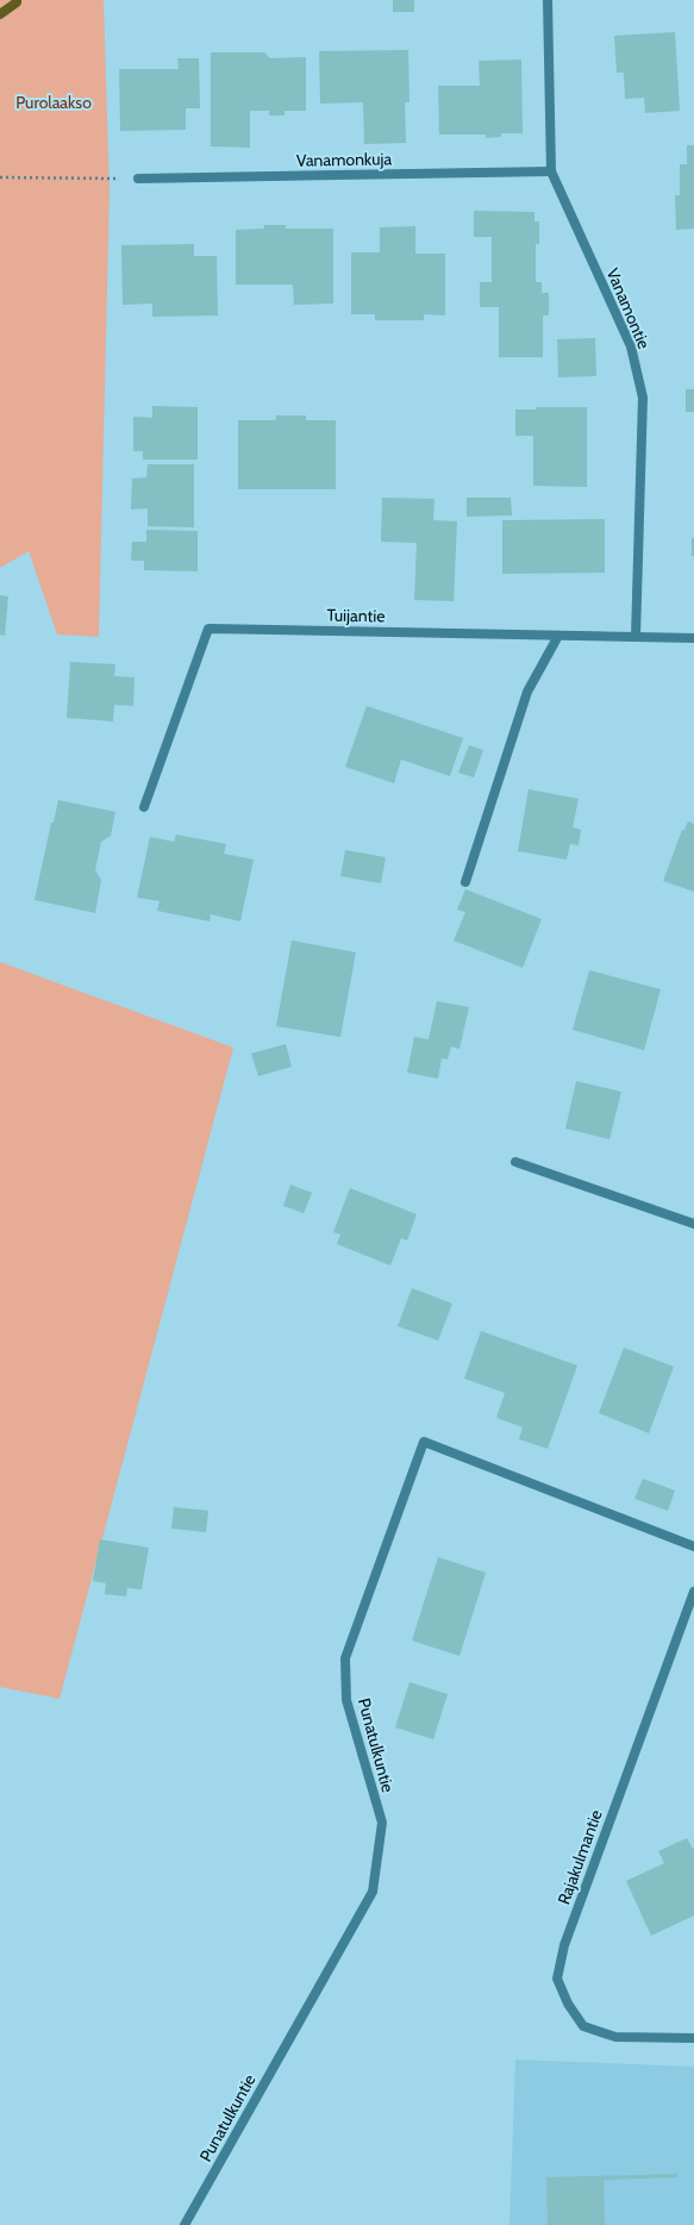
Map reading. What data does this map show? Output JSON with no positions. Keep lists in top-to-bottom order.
{
  "streets": {
    "street": [
      "Vanamonkuja",
      "Vanamontie",
      "Tuijantie",
      "Punatulkuntie",
      "Rajakulmantie"
    ]
  },
  "crossings": [
    ["Vanamonkuja", "Vanamontie"],
    ["Vanamontie", "Tuijantie"]
  ],
  "parks": ["Purolaakso"]
}
